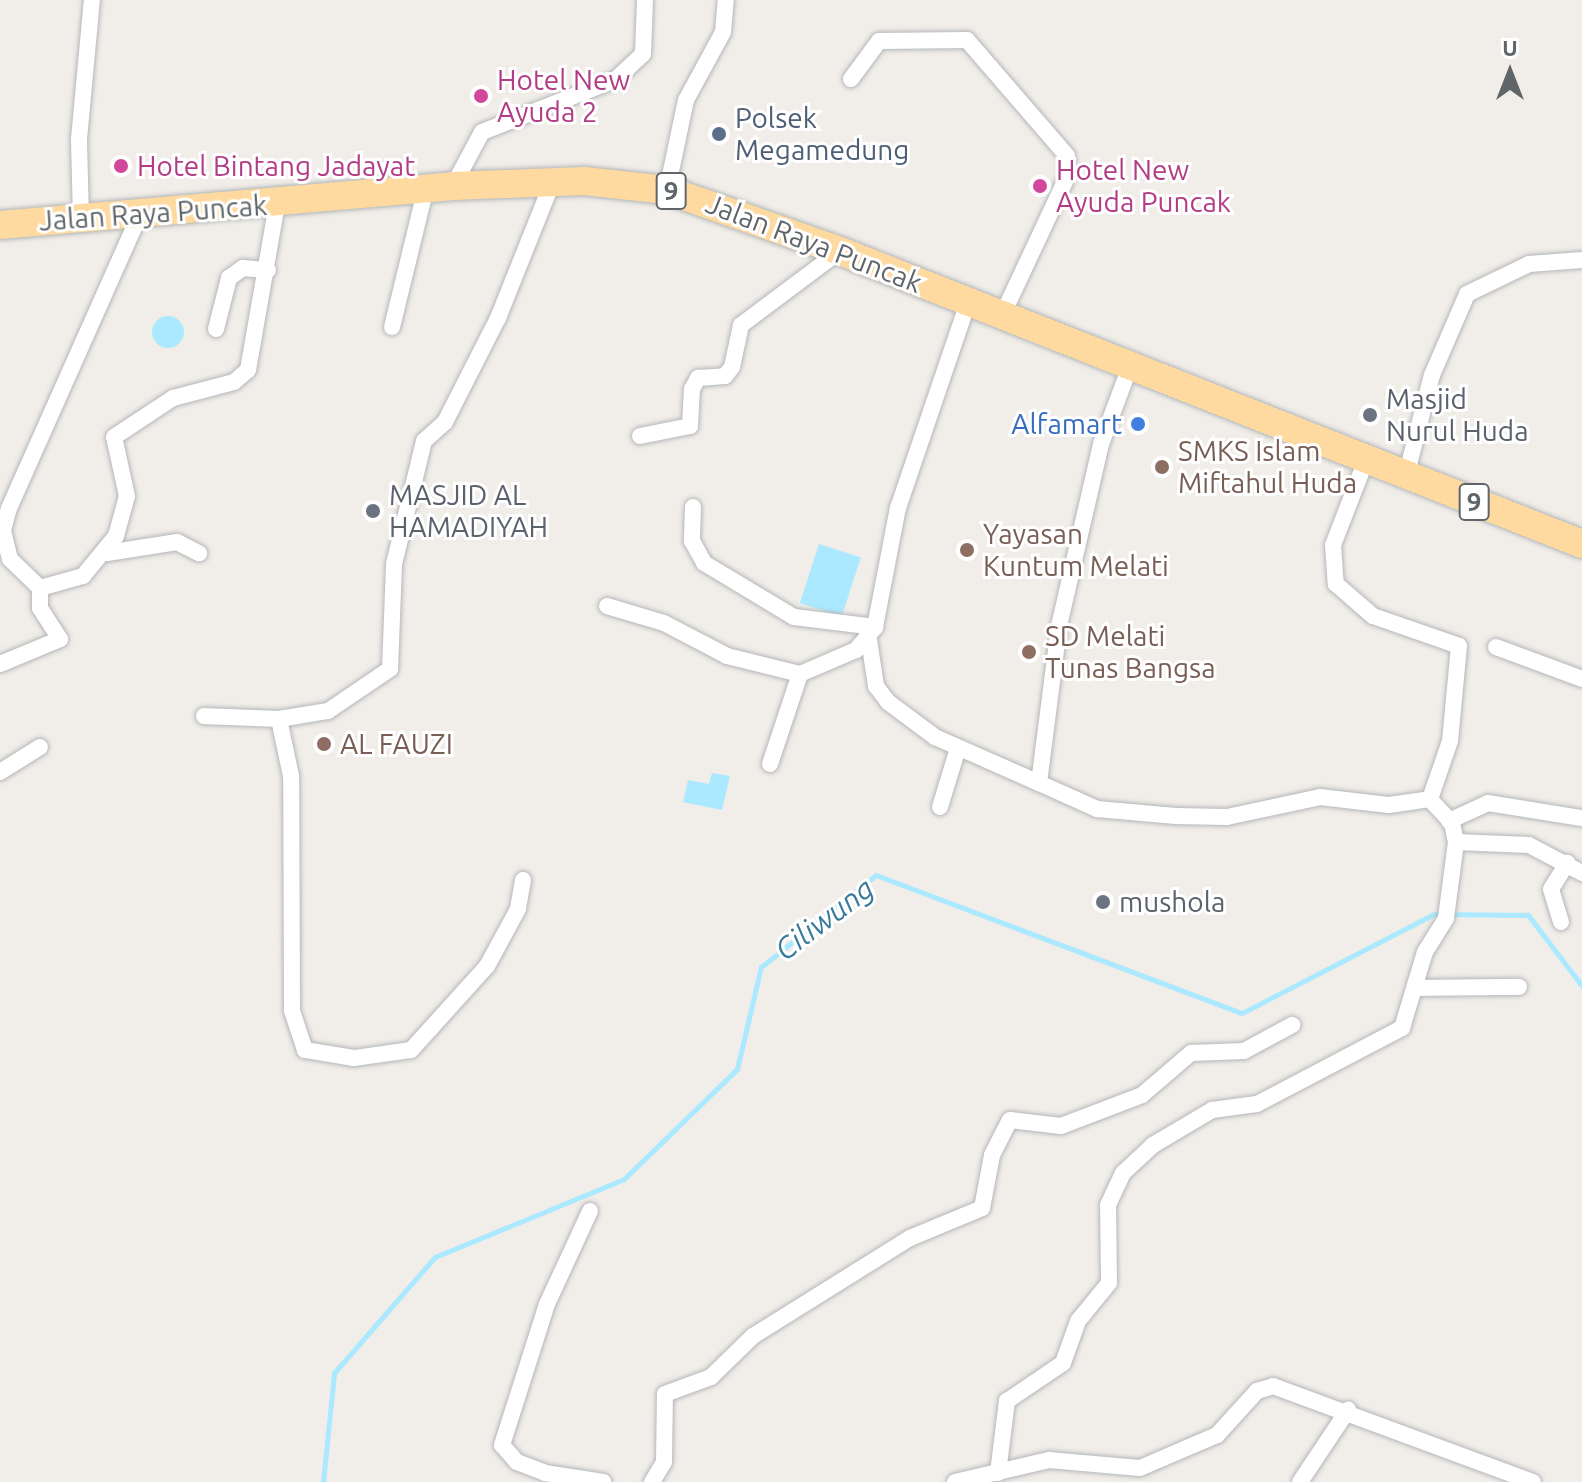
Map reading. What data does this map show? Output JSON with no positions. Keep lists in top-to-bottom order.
{
  "streets": {
    "highway": ["9", "Jalan Raya Puncak"]
  },
  "water": ["Ciliwung"],
  "places": [
    "Hotel New Ayuda 2",
    "Polsek Megamedung",
    "Hotel Bintang Jadayat",
    "Hotel New Ayuda Puncak",
    "Masjid Nurul Huda",
    "Alfamart",
    "SMKS Islam Miftahul Huda",
    "MASJID AL HAMADIYAH",
    "Yayasan Kuntum Melati",
    "SD Melati Tunas Bangsa",
    "AL FAUZI",
    "mushola"
  ],
  "north": "top"
}
